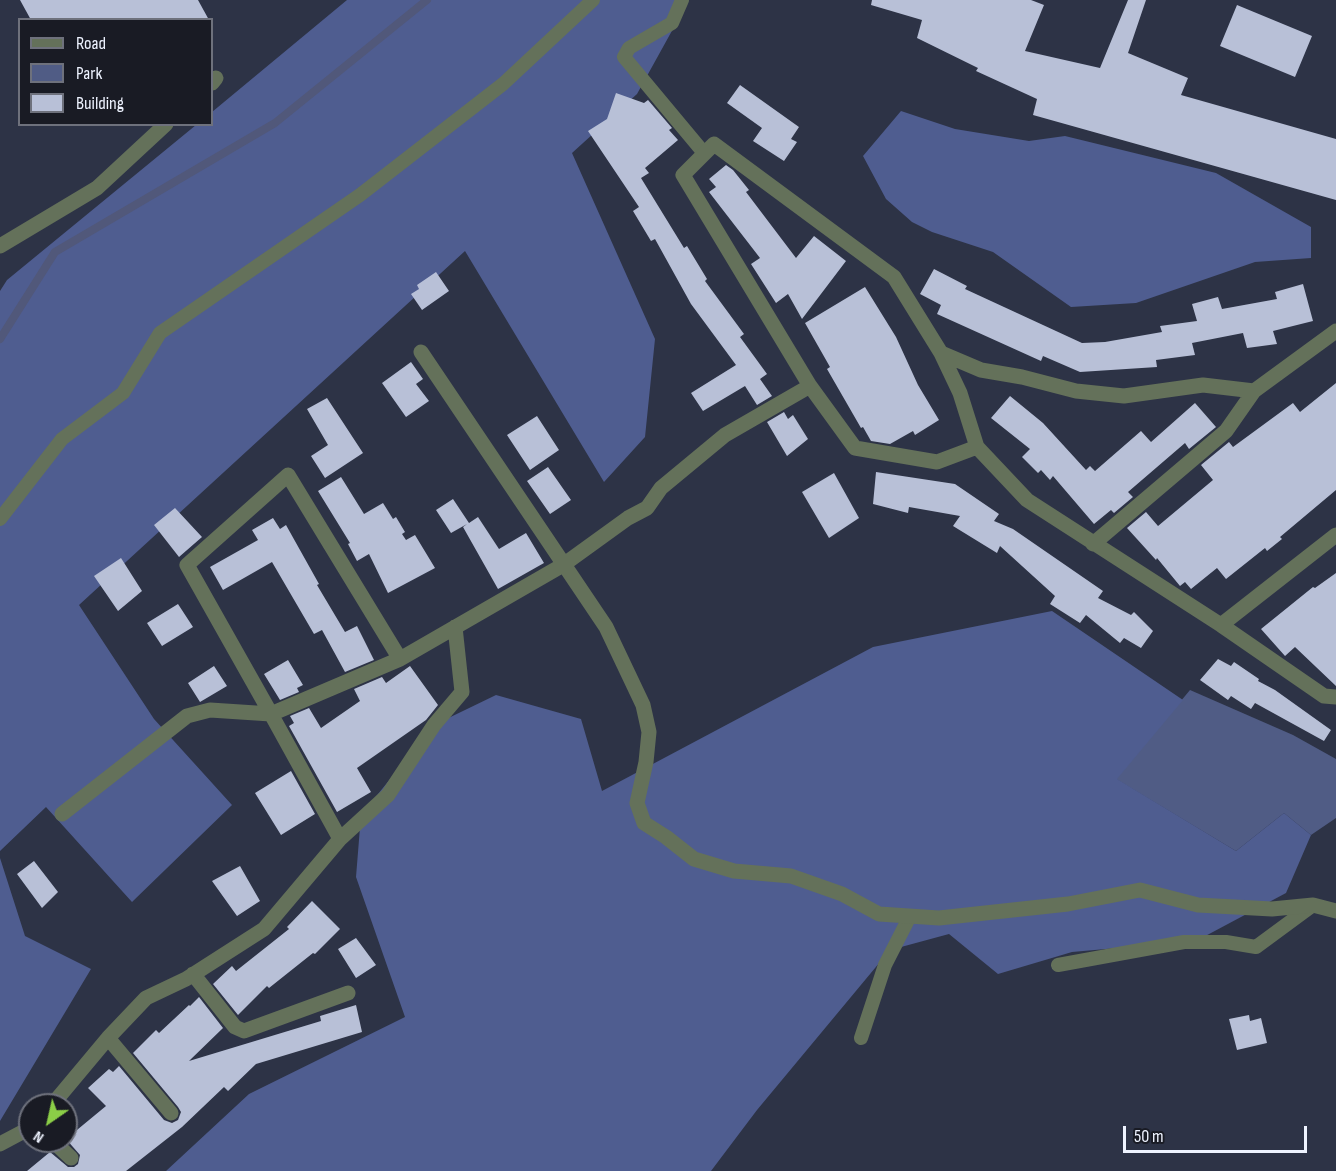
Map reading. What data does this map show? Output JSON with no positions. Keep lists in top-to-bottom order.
{
  "legend": ["Road", "Park", "Building"],
  "scale_bar": "50 m",
  "north": "bottom left"
}
